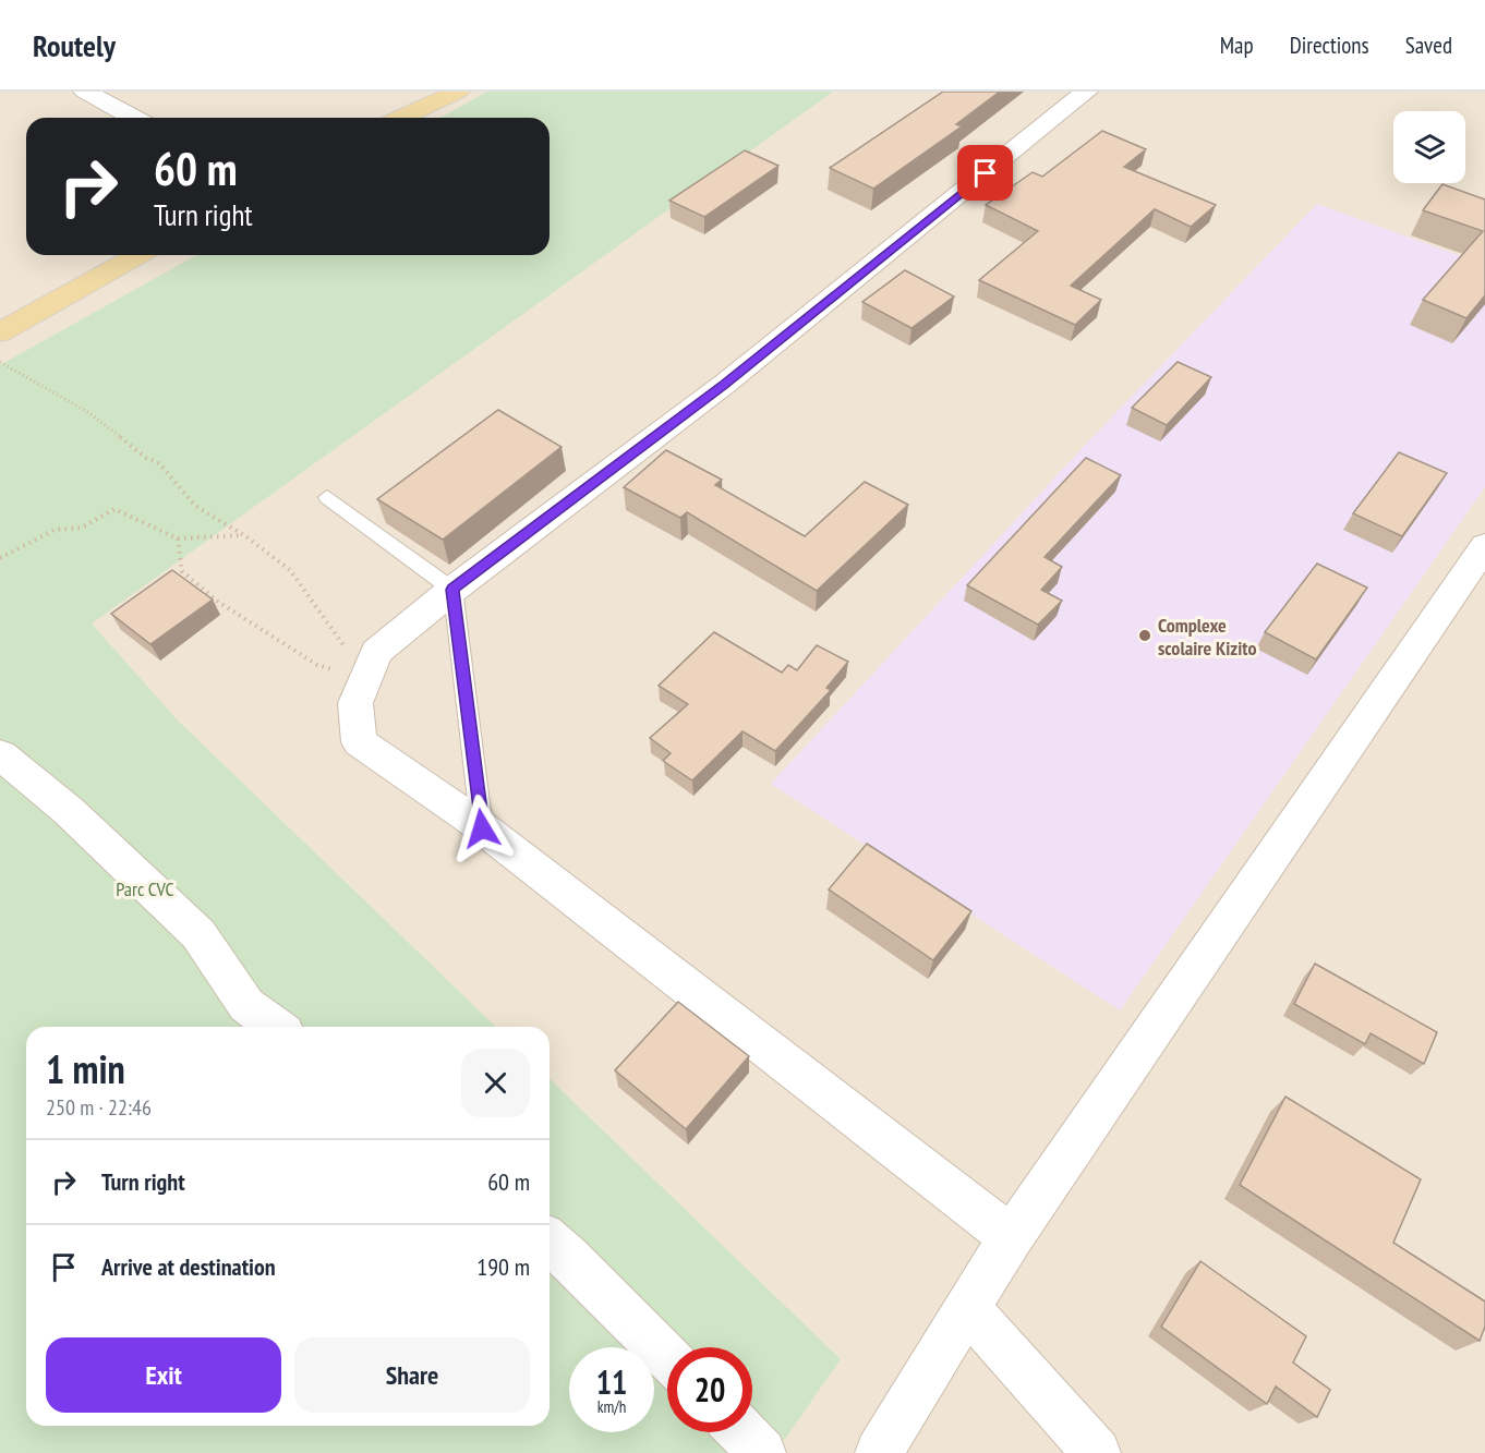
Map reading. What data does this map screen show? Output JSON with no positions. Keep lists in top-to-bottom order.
{
  "parks": ["Parc CVC"],
  "places": ["Complexe scolaire Kizito"],
  "page": {
    "header": "Routely",
    "nav": ["Map", "Directions", "Saved"],
    "turn": ["60 m", "Turn right"],
    "heading": ["1 min", "250 m · 22:46"],
    "list": [
      {
        "name": "Turn right",
        "value": "60 m"
      },
      {
        "name": "Arrive at destination",
        "value": "190 m"
      }
    ],
    "buttons": ["Exit", "Share"],
    "speed": "11 km/h",
    "limit": "20"
  }
}
